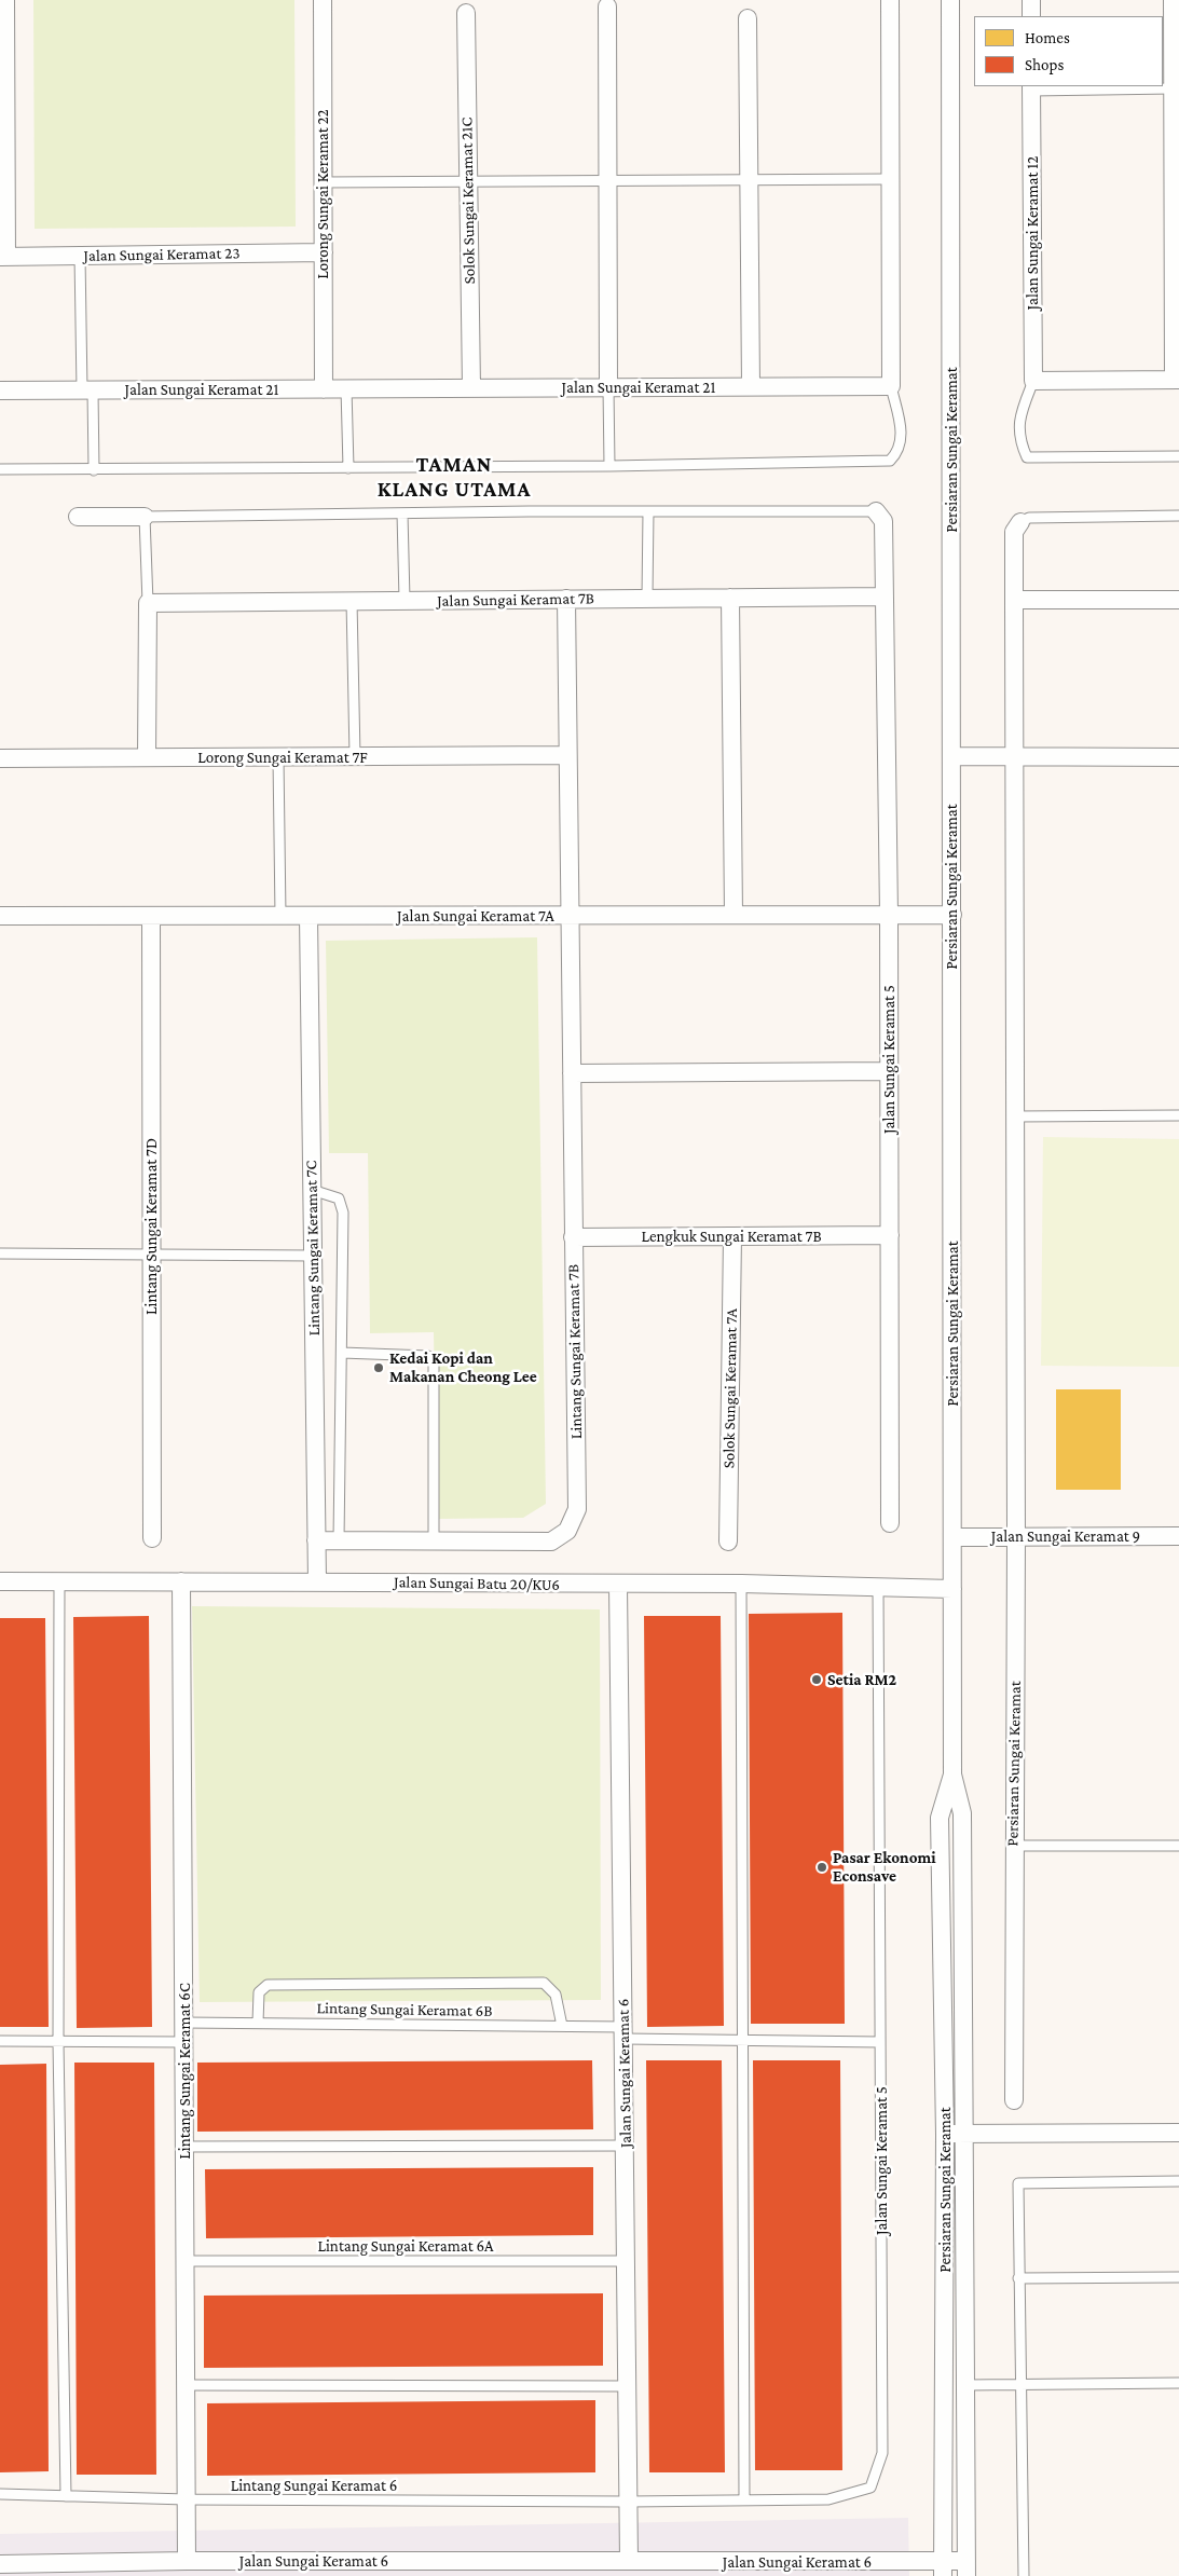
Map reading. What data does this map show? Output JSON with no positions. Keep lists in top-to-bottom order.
{
  "streets": {
    "street": [
      "Lorong Sungai Keramat 22",
      "Solok Sungai Keramat 21C",
      "Jalan Sungai Keramat 12",
      "Jalan Sungai Keramat 23",
      "Jalan Sungai Keramat 21",
      "Persiaran Sungai Keramat",
      "Jalan Sungai Keramat 7B",
      "Lorong Sungai Keramat 7F",
      "Jalan Sungai Keramat 7A",
      "Jalan Sungai Keramat 5",
      "Lintang Sungai Keramat 7D",
      "Lengkuk Sungai Keramat 7B",
      "Lintang Sungai Keramat 7C",
      "Lintang Sungai Keramat 7B",
      "Solok Sungai Keramat 7A",
      "Jalan Sungai Keramat 9",
      "Jalan Sungai Batu 20/KU6",
      "Lintang Sungai Keramat 6C",
      "Jalan Sungai Keramat 6"
    ],
    "lane": ["Lintang Sungai Keramat 6B", "Lintang Sungai Keramat 6A", "Lintang Sungai Keramat 6"]
  },
  "crossings": [
    ["Lorong Sungai Keramat 22", "Jalan Sungai Keramat 23"],
    ["Lorong Sungai Keramat 22", "Jalan Sungai Keramat 21"],
    ["Solok Sungai Keramat 21C", "Jalan Sungai Keramat 21"],
    ["Persiaran Sungai Keramat", "Jalan Sungai Keramat 7A"],
    ["Persiaran Sungai Keramat", "Jalan Sungai Keramat 9"],
    ["Persiaran Sungai Keramat", "Jalan Sungai Batu 20/KU6"],
    ["Persiaran Sungai Keramat", "Jalan Sungai Keramat 6"],
    ["Jalan Sungai Keramat 7B", "Jalan Sungai Keramat 5"],
    ["Jalan Sungai Keramat 7B", "Lintang Sungai Keramat 7B"],
    ["Lorong Sungai Keramat 7F", "Lintang Sungai Keramat 7B"],
    ["Jalan Sungai Keramat 7A", "Jalan Sungai Keramat 5"],
    ["Jalan Sungai Keramat 7A", "Lintang Sungai Keramat 7D"],
    ["Jalan Sungai Keramat 7A", "Lintang Sungai Keramat 7C"],
    ["Jalan Sungai Keramat 7A", "Lintang Sungai Keramat 7B"],
    ["Jalan Sungai Keramat 5", "Lengkuk Sungai Keramat 7B"],
    ["Jalan Sungai Keramat 5", "Jalan Sungai Batu 20/KU6"],
    ["Jalan Sungai Keramat 5", "Lintang Sungai Keramat 6B"],
    ["Jalan Sungai Keramat 5", "Jalan Sungai Keramat 6"],
    ["Jalan Sungai Keramat 5", "Lintang Sungai Keramat 6"],
    ["Lengkuk Sungai Keramat 7B", "Lintang Sungai Keramat 7B"],
    ["Lengkuk Sungai Keramat 7B", "Solok Sungai Keramat 7A"],
    ["Lintang Sungai Keramat 7C", "Lintang Sungai Keramat 7B"],
    ["Lintang Sungai Keramat 7C", "Jalan Sungai Batu 20/KU6"],
    ["Jalan Sungai Batu 20/KU6", "Lintang Sungai Keramat 6C"],
    ["Jalan Sungai Batu 20/KU6", "Jalan Sungai Keramat 6"],
    ["Lintang Sungai Keramat 6B", "Lintang Sungai Keramat 6C"],
    ["Lintang Sungai Keramat 6B", "Jalan Sungai Keramat 6"],
    ["Lintang Sungai Keramat 6C", "Jalan Sungai Keramat 6"],
    ["Lintang Sungai Keramat 6C", "Lintang Sungai Keramat 6A"],
    ["Lintang Sungai Keramat 6C", "Lintang Sungai Keramat 6"],
    ["Jalan Sungai Keramat 6", "Lintang Sungai Keramat 6A"],
    ["Jalan Sungai Keramat 6", "Lintang Sungai Keramat 6"]
  ],
  "districts": ["TAMAN KLANG UTAMA"],
  "places": ["Kedai Kopi dan Makanan Cheong Lee", "Setia RM2", "Pasar Ekonomi Econsave"],
  "legend": ["Homes", "Shops"]
}
